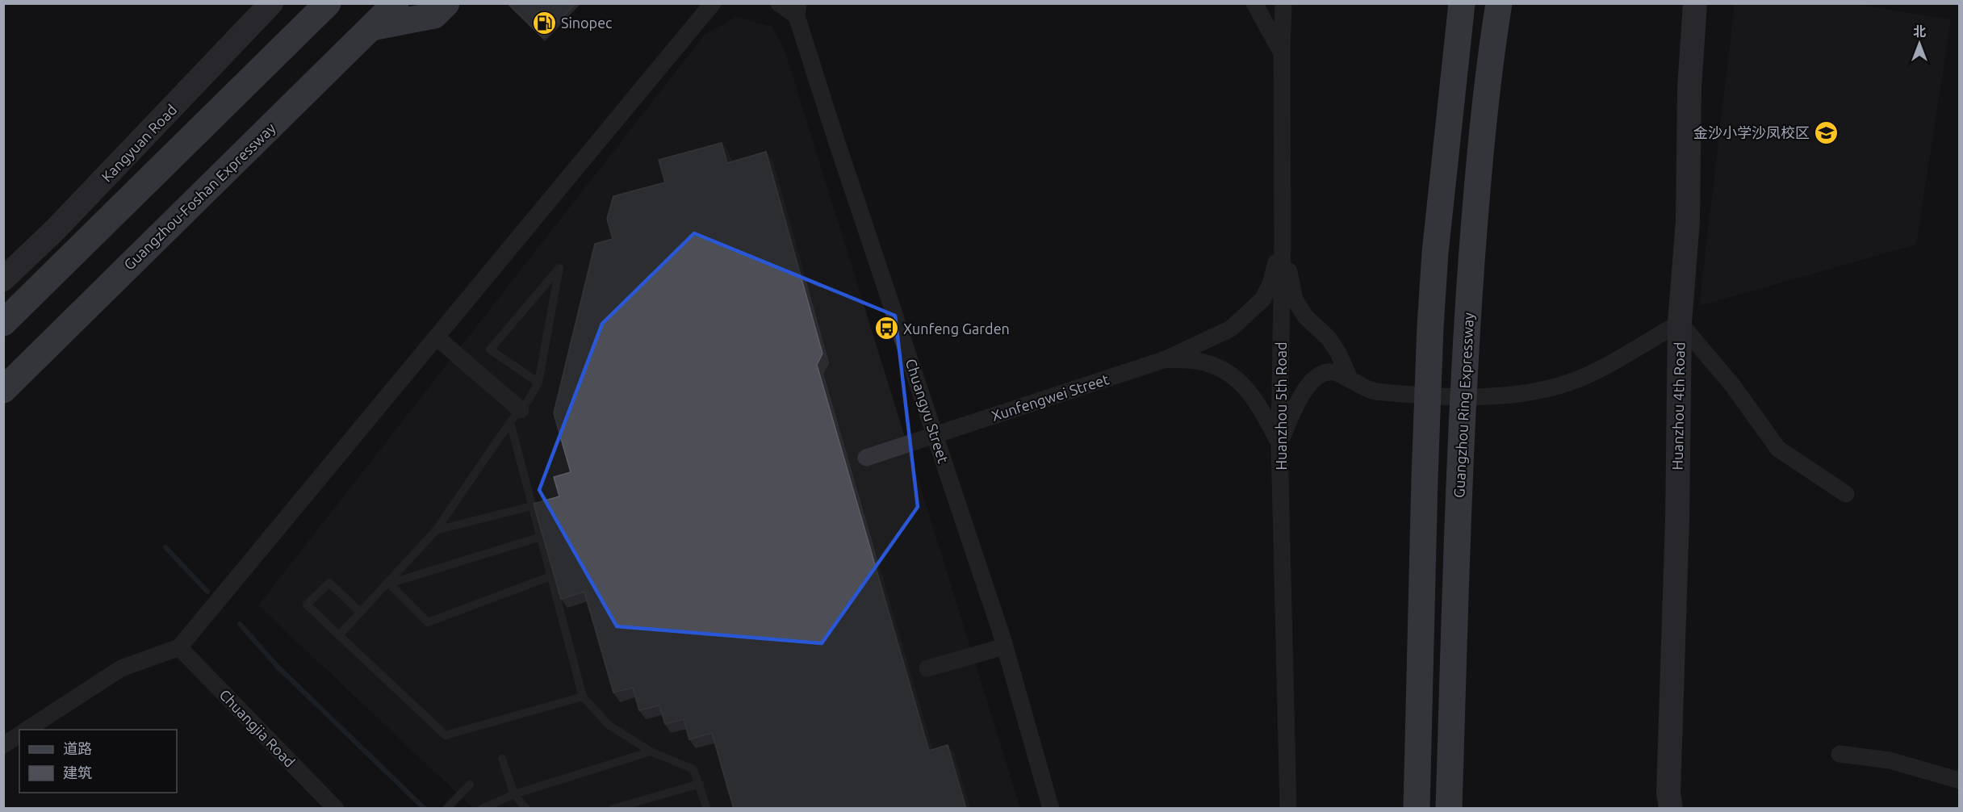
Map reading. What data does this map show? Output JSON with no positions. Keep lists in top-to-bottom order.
{
  "streets": {
    "highway": ["Guangzhou-Foshan Expressway", "Guangzhou Ring Expressway"],
    "street": [
      "Kangyuan Road",
      "Xunfengwei Street",
      "Huanzhou 5th Road",
      "Huanzhou 4th Road",
      "Chuangyu Street",
      "Chuangjia Road"
    ]
  },
  "crossings": [
    ["Xunfengwei Street", "Huanzhou 5th Road"],
    ["Xunfengwei Street", "Chuangyu Street"]
  ],
  "places": {
    "fuel station": ["Sinopec"],
    "school or university": ["金沙小学沙凤校区"],
    "bus stop": ["Xunfeng Garden"]
  },
  "legend": ["道路", "建筑"],
  "north": "top"
}
